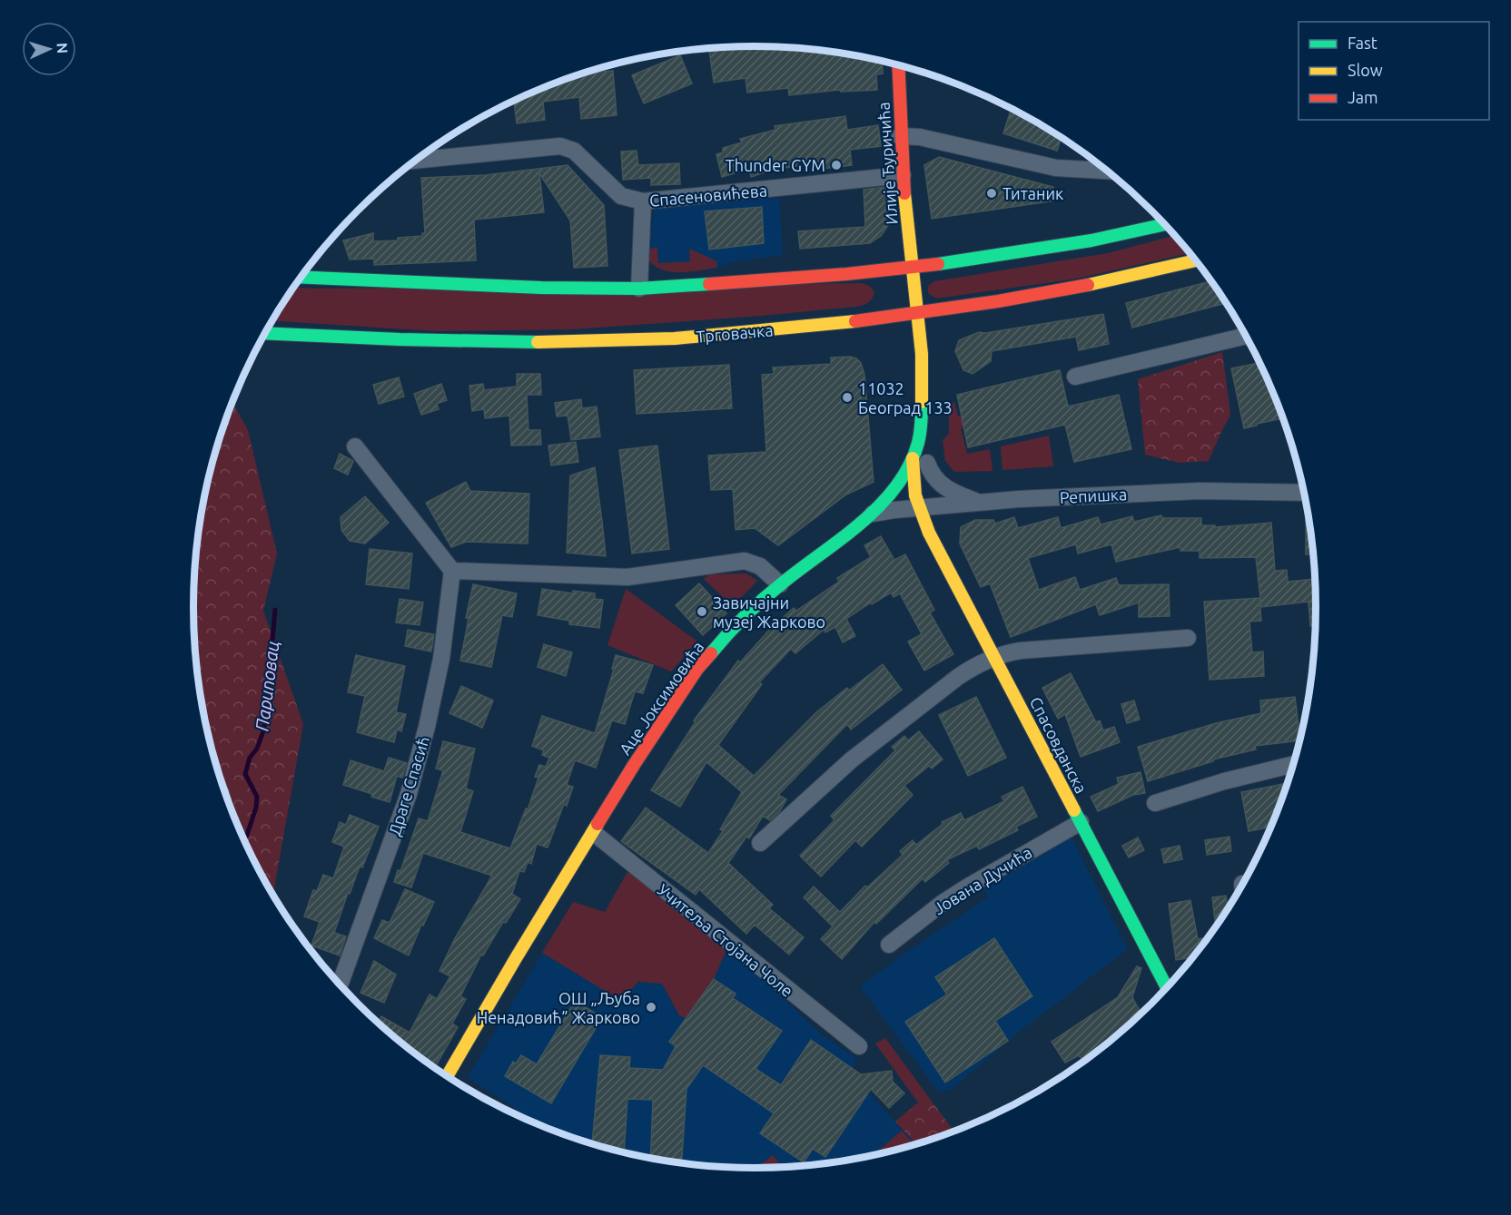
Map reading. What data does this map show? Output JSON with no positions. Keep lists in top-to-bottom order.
{
  "streets": {
    "main road": [
      "Илије Ђуричића",
      "Трговачка",
      "Аце Јоксимовића",
      "Спасовданска"
    ],
    "street": [
      "Спасеновићева",
      "Репишка",
      "Драге Спасић",
      "Јована Дучића",
      "Учитеља Стојана Чоле"
    ]
  },
  "crossings": [
    ["Илије Ђуричића", "Спасеновићева"],
    ["Илије Ђуричића", "Аце Јоксимовића"],
    ["Трговачка", "Аце Јоксимовића"],
    ["Репишка", "Аце Јоксимовића"],
    ["Репишка", "Спасовданска"],
    ["Аце Јоксимовића", "Учитеља Стојана Чоле"],
    ["Спасовданска", "Јована Дучића"]
  ],
  "water": ["Париповац"],
  "places": [
    "Thunder GYM",
    "Титаник",
    "11032 Београд 133",
    "Завичајни музеј Жарково",
    "ОШ „Љуба Ненадовић” Жарково"
  ],
  "legend": ["Fast", "Slow", "Jam"],
  "north": "right"
}
